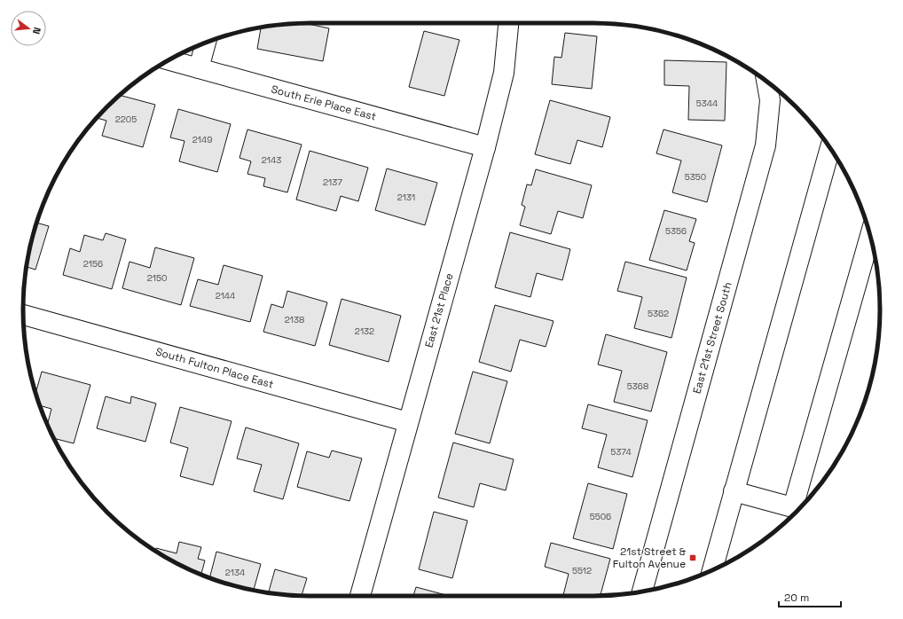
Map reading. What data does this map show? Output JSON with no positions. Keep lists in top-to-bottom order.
{
  "streets": {
    "street": [
      "South Erie Place East",
      "East 21st Place",
      "East 21st Street South",
      "South Fulton Place East"
    ]
  },
  "crossings": [
    ["South Erie Place East", "East 21st Place"],
    ["East 21st Place", "South Fulton Place East"]
  ],
  "places": {
    "transit": ["21st Street & Fulton Avenue"]
  },
  "house_numbers": [
    "5344",
    "2205",
    "2149",
    "2143",
    "5350",
    "2137",
    "2131",
    "5356",
    "2156",
    "2150",
    "2144",
    "5362",
    "2138",
    "2132",
    "5368",
    "5374",
    "5506",
    "5512",
    "2134"
  ],
  "scale_bar": "20 m",
  "north": "right"
}
